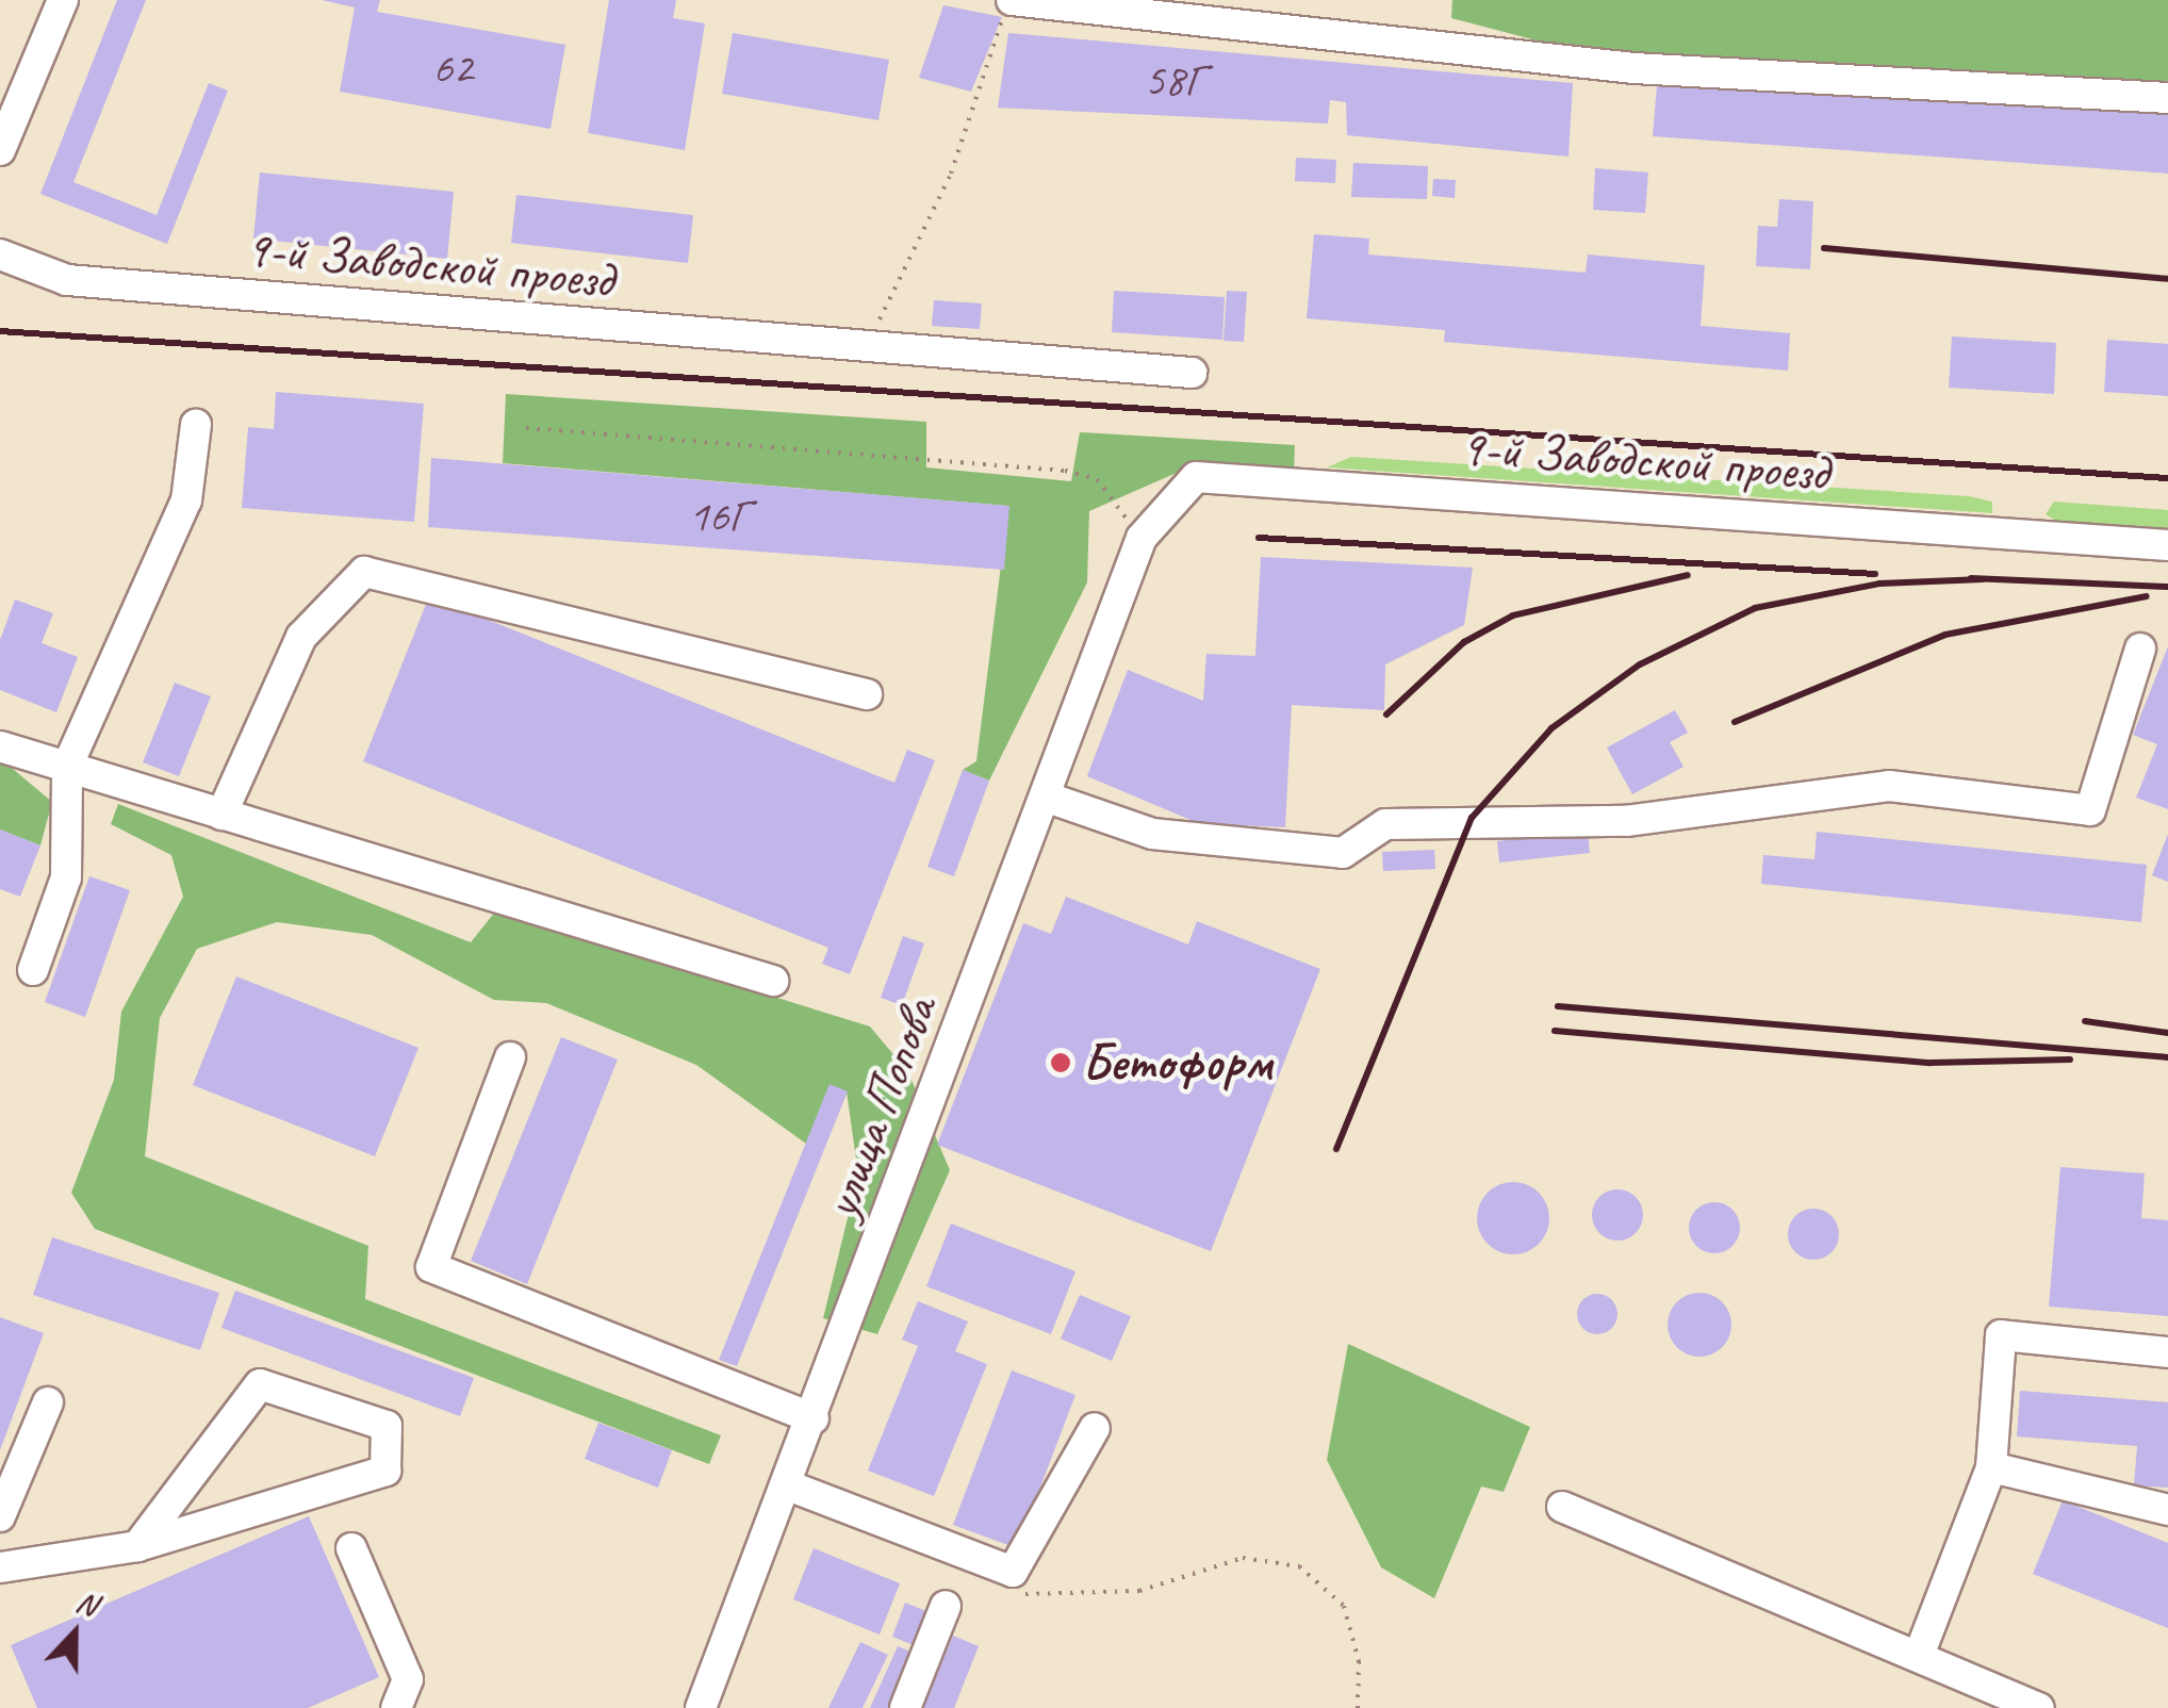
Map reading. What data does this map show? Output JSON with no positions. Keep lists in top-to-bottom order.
{
  "streets": {
    "street": ["9-й Заводской проезд", "улица Попова"]
  },
  "crossings": [
    ["9-й Заводской проезд", "улица Попова"]
  ],
  "places": ["Бетоформ"],
  "house_numbers": ["62", "58Г", "16Г"],
  "north": "top"
}
